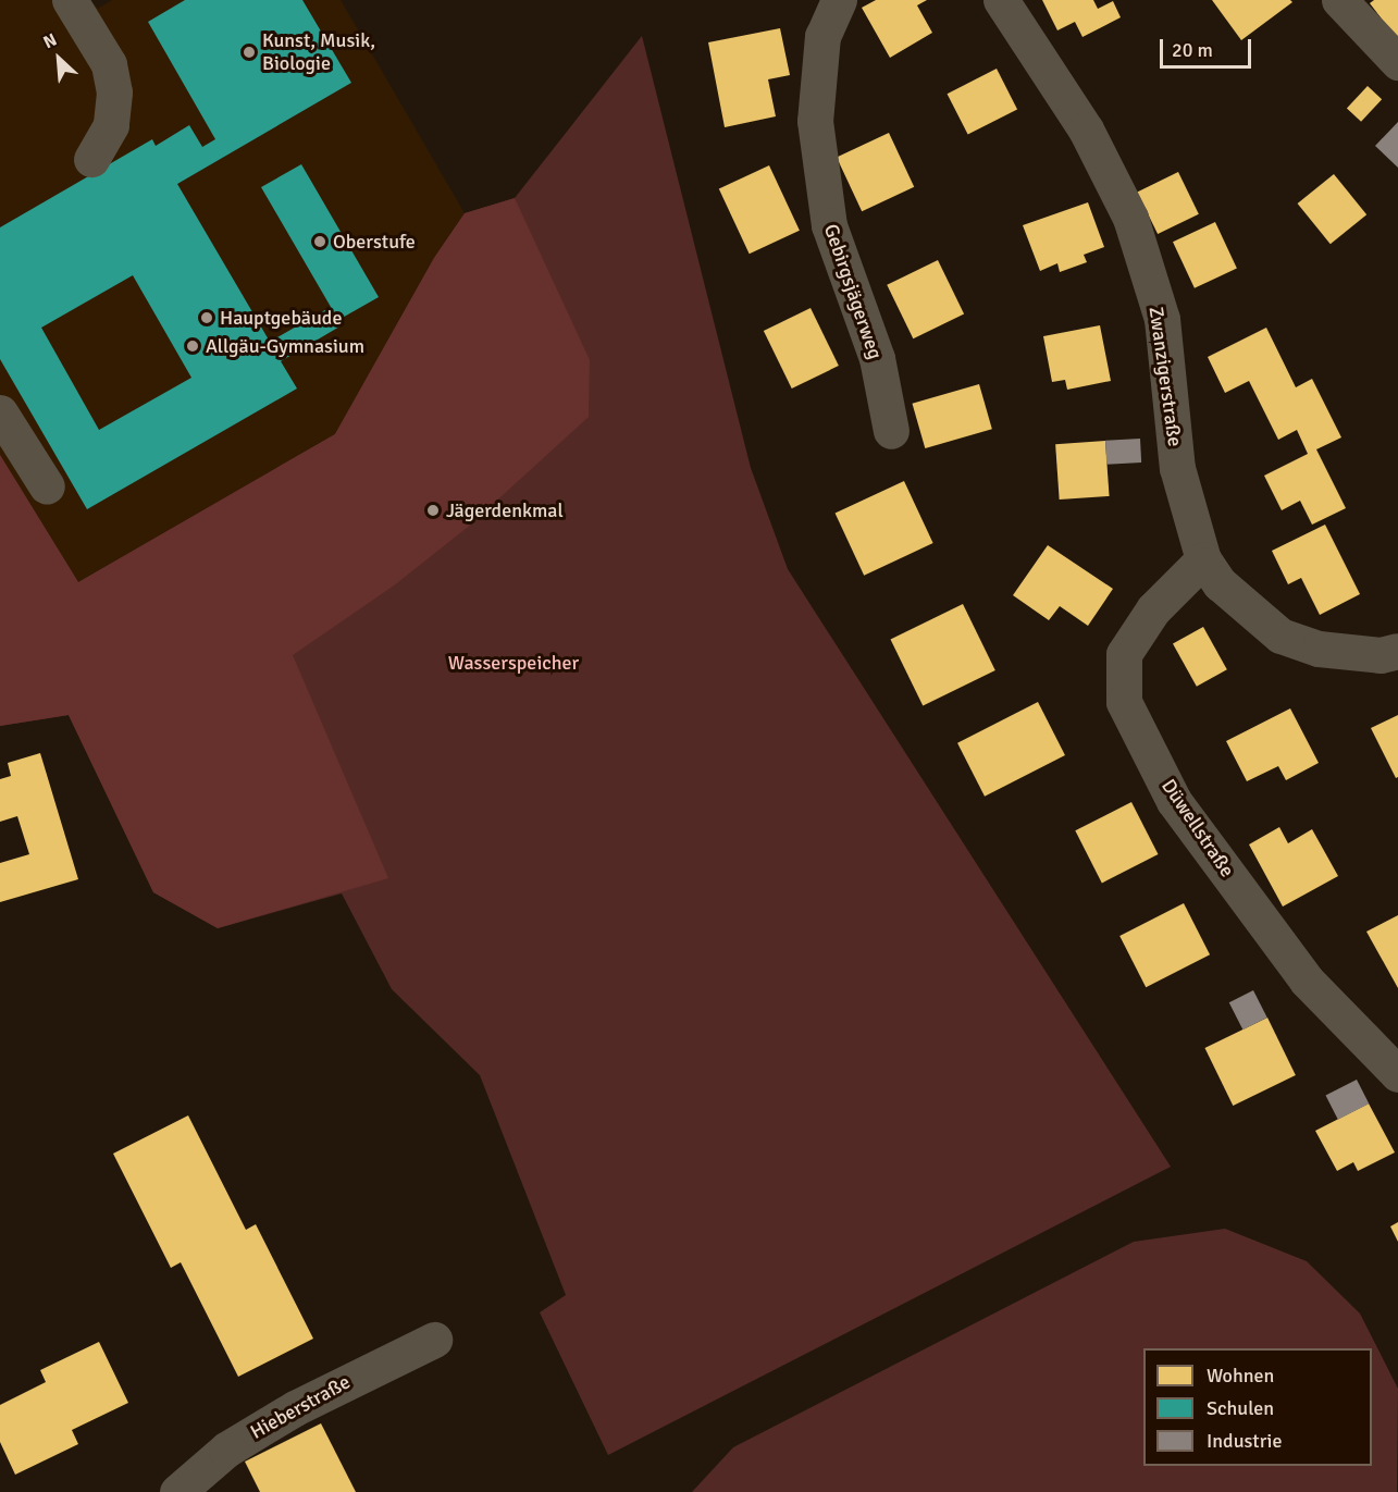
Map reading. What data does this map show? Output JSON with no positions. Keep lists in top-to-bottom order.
{
  "streets": {
    "street": [
      "Gebirgsjägerweg",
      "Zwanzigerstraße",
      "Düwellstraße",
      "Hieberstraße"
    ]
  },
  "crossings": [
    ["Zwanzigerstraße", "Düwellstraße"]
  ],
  "parks": ["Wasserspeicher"],
  "places": [
    "Kunst, Musik, Biologie",
    "Oberstufe",
    "Hauptgebäude",
    "Allgäu-Gymnasium",
    "Jägerdenkmal"
  ],
  "legend": ["Wohnen", "Schulen", "Industrie"],
  "scale_bar": "20 m",
  "north": "top left"
}
